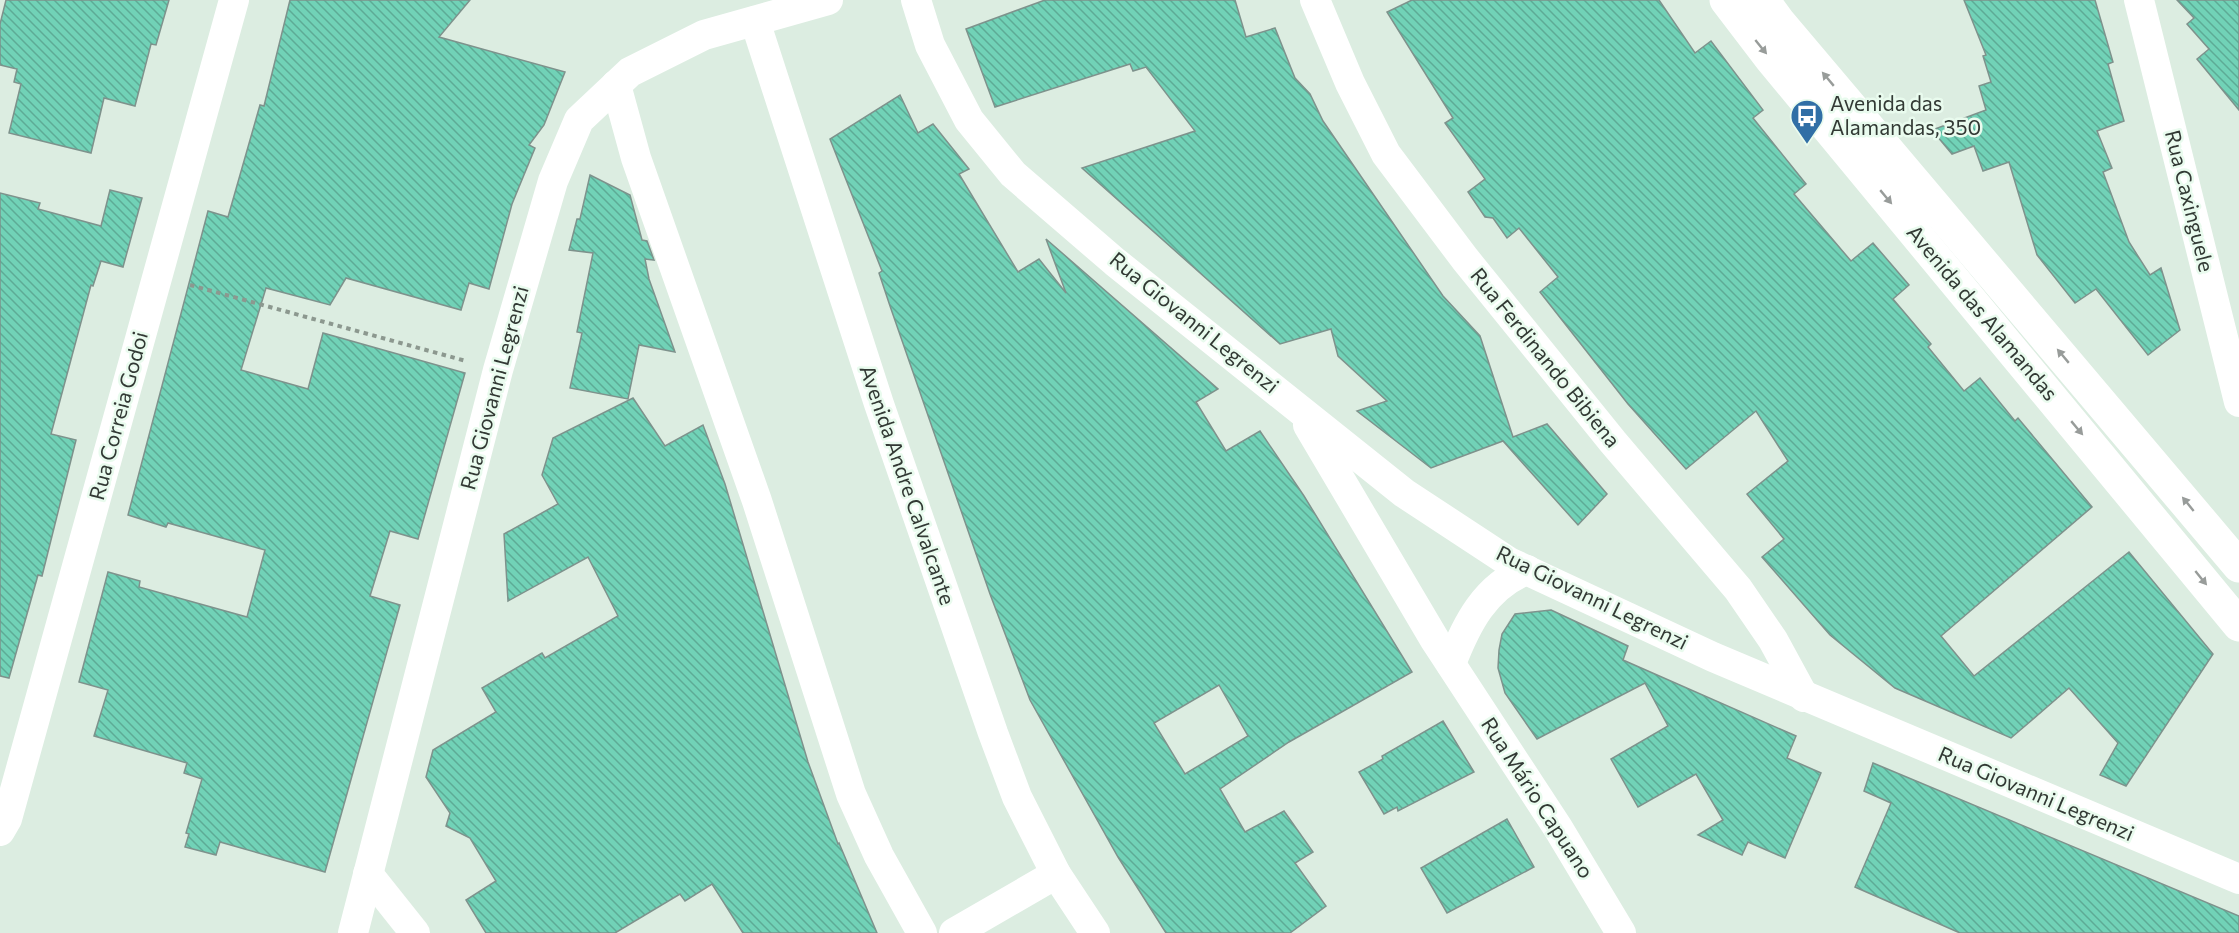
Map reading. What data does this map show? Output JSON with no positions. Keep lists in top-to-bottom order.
{
  "streets": {
    "street": [
      "Rua Caxinguele",
      "Avenida das Alamandas",
      "Rua Giovanni Legrenzi",
      "Rua Ferdinando Bibiena",
      "Rua Correia Godoi",
      "Avenida Andre Calvalcante",
      "Rua Mário Capuano"
    ]
  },
  "crossings": [
    ["Rua Giovanni Legrenzi", "Rua Ferdinando Bibiena"],
    ["Rua Giovanni Legrenzi", "Avenida Andre Calvalcante"],
    ["Rua Giovanni Legrenzi", "Rua Mário Capuano"]
  ],
  "places": {
    "bus stop": ["Avenida das Alamandas, 350"]
  }
}
